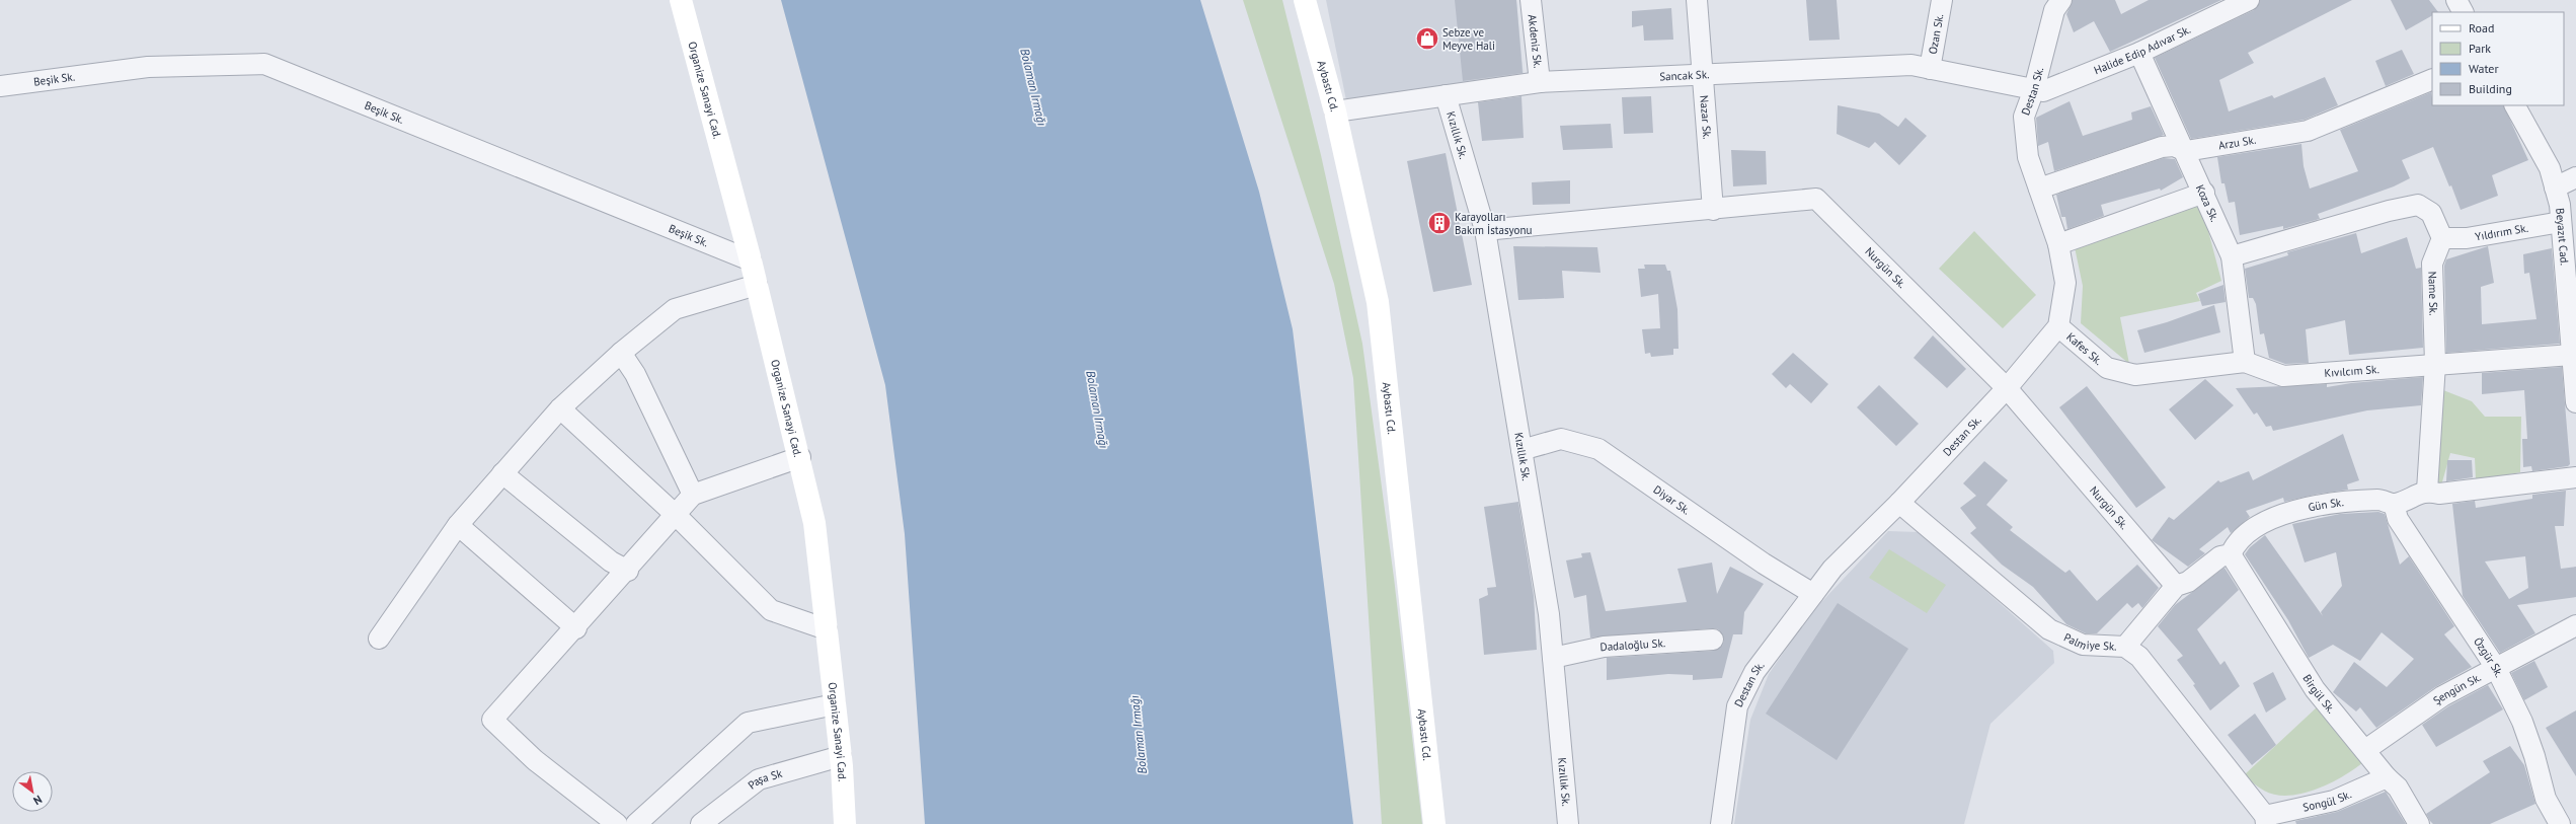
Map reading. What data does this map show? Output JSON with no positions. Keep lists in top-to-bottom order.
{
  "streets": {
    "street": [
      "Ozan Sk.",
      "Akdeniz Sk.",
      "Halide Edip Adıvar Sk.",
      "Sancak Sk.",
      "Beşik Sk.",
      "Aybastı Cd.",
      "Organize Sanayi Cad.",
      "Destan Sk.",
      "Nazar Sk.",
      "Kızıllık Sk.",
      "Arzu Sk.",
      "Koza Sk.",
      "Yıldırım Sk.",
      "Beyazıt Cad.",
      "Nurgün Sk.",
      "Name Sk.",
      "Kafes Sk.",
      "Kıvılcım Sk.",
      "Diyar Sk.",
      "Gün Sk.",
      "Palmiye Sk.",
      "Dadaloğlu Sk.",
      "Özgür Sk.",
      "Şengün Sk.",
      "Birgül Sk.",
      "Paşa Sk",
      "Songül Sk."
    ]
  },
  "crossings": [
    ["Ozan Sk.", "Sancak Sk."],
    ["Akdeniz Sk.", "Sancak Sk."],
    ["Halide Edip Adıvar Sk.", "Sancak Sk."],
    ["Halide Edip Adıvar Sk.", "Destan Sk."],
    ["Halide Edip Adıvar Sk.", "Koza Sk."],
    ["Sancak Sk.", "Aybastı Cd."],
    ["Sancak Sk.", "Destan Sk."],
    ["Sancak Sk.", "Nazar Sk."],
    ["Sancak Sk.", "Kızıllık Sk."],
    ["Beşik Sk.", "Organize Sanayi Cad."],
    ["Organize Sanayi Cad.", "Paşa Sk"],
    ["Destan Sk.", "Arzu Sk."],
    ["Destan Sk.", "Nurgün Sk."],
    ["Destan Sk.", "Kafes Sk."],
    ["Destan Sk.", "Diyar Sk."],
    ["Destan Sk.", "Palmiye Sk."],
    ["Nazar Sk.", "Nurgün Sk."],
    ["Kızıllık Sk.", "Nurgün Sk."],
    ["Kızıllık Sk.", "Diyar Sk."],
    ["Kızıllık Sk.", "Dadaloğlu Sk."],
    ["Arzu Sk.", "Koza Sk."],
    ["Koza Sk.", "Kıvılcım Sk."],
    ["Yıldırım Sk.", "Beyazıt Cad."],
    ["Yıldırım Sk.", "Name Sk."],
    ["Beyazıt Cad.", "Kıvılcım Sk."],
    ["Nurgün Sk.", "Gün Sk."],
    ["Name Sk.", "Kıvılcım Sk."],
    ["Kafes Sk.", "Kıvılcım Sk."],
    ["Gün Sk.", "Palmiye Sk."],
    ["Gün Sk.", "Özgür Sk."],
    ["Gün Sk.", "Birgül Sk."],
    ["Palmiye Sk.", "Songül Sk."],
    ["Özgür Sk.", "Şengün Sk."],
    ["Şengün Sk.", "Birgül Sk."],
    ["Birgül Sk.", "Songül Sk."]
  ],
  "water": ["Bolaman Irmağı"],
  "places": {
    "shop": ["Sebze ve Meyve Hali"],
    "building": ["Karayolları Bakım İstasyonu"]
  },
  "legend": [
    "Road",
    "Park",
    "Water",
    "Building"
  ],
  "north": "bottom right"
}
